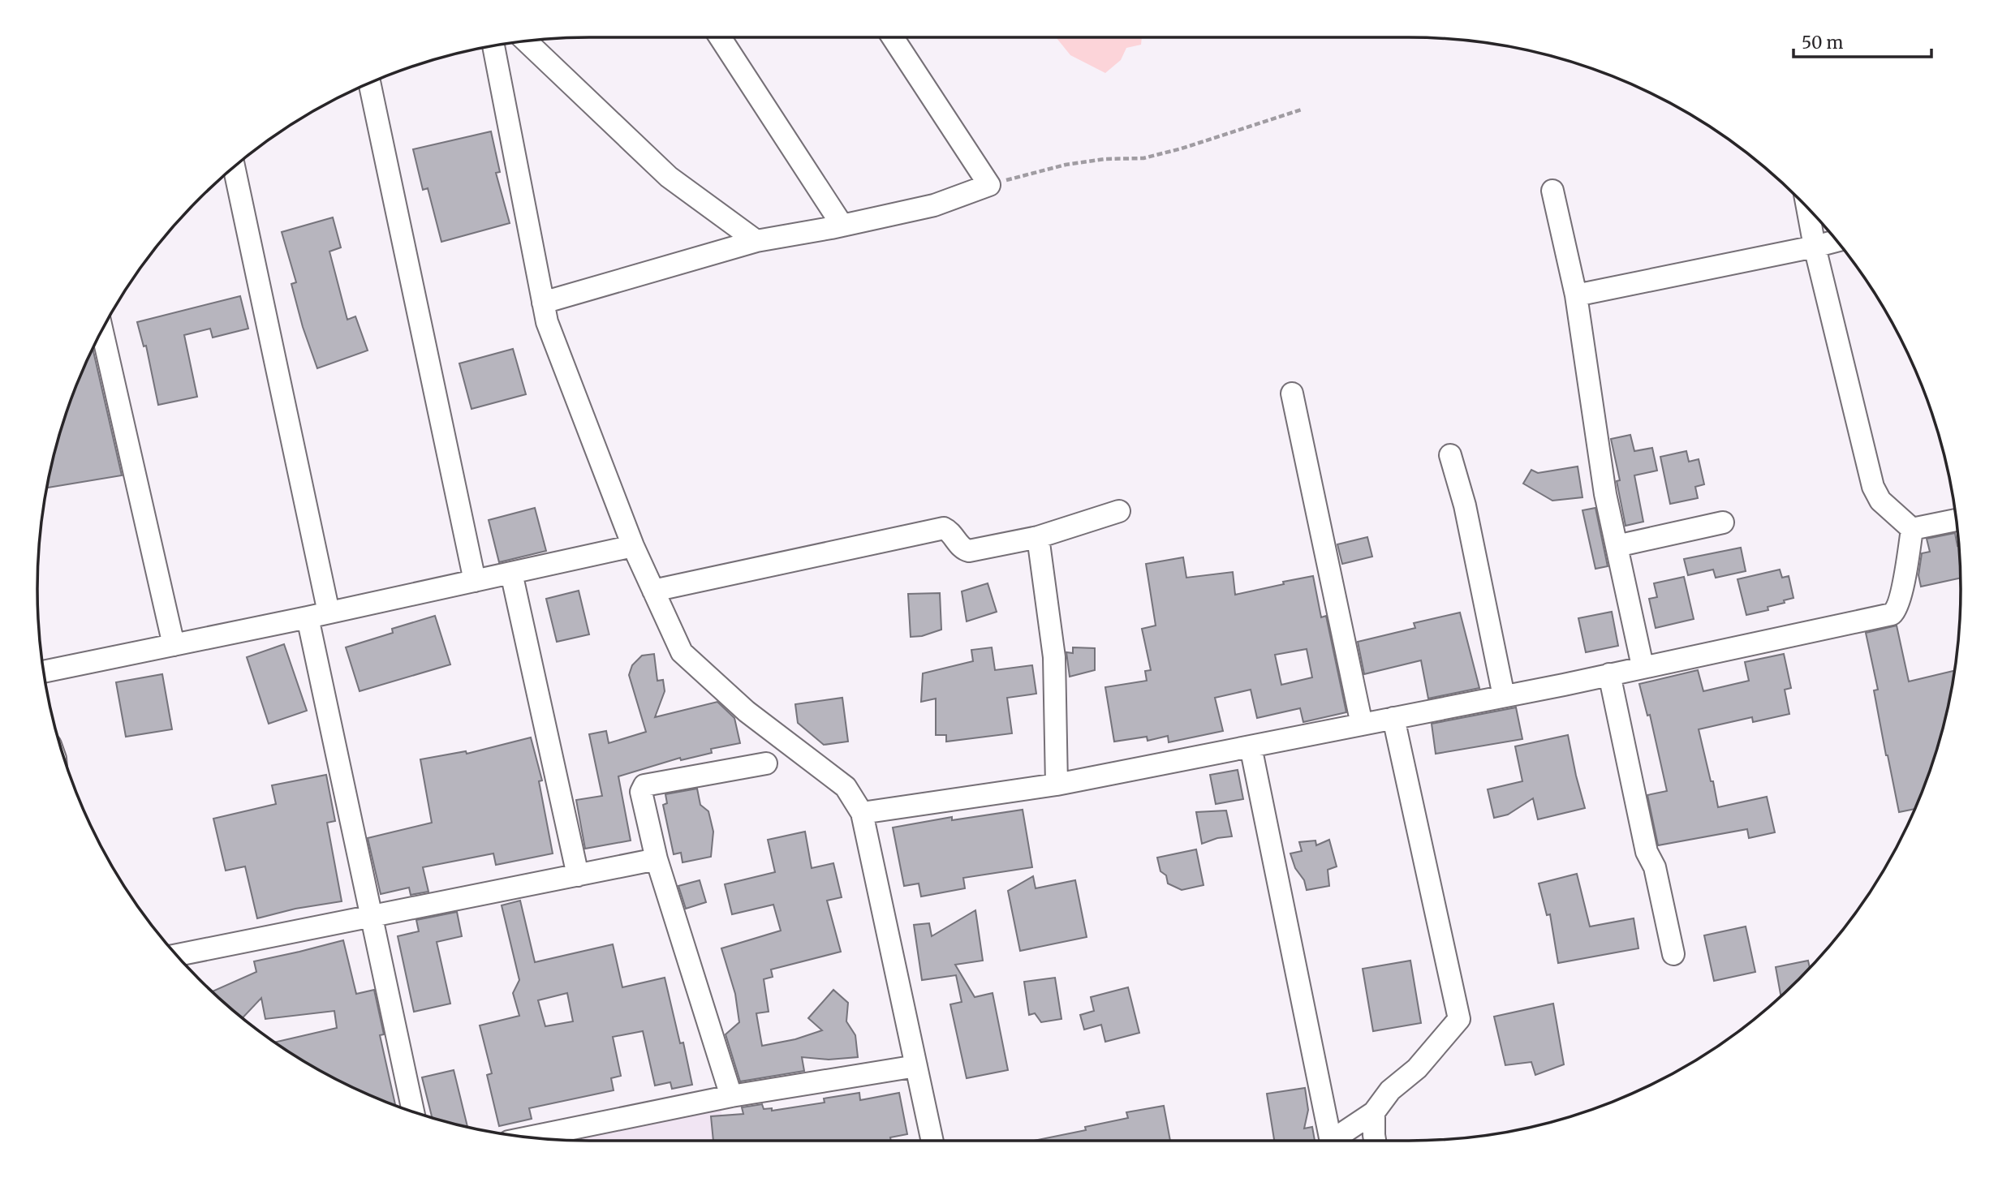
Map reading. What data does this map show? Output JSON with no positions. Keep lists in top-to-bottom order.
{
  "scale_bar": "50 m"
}
